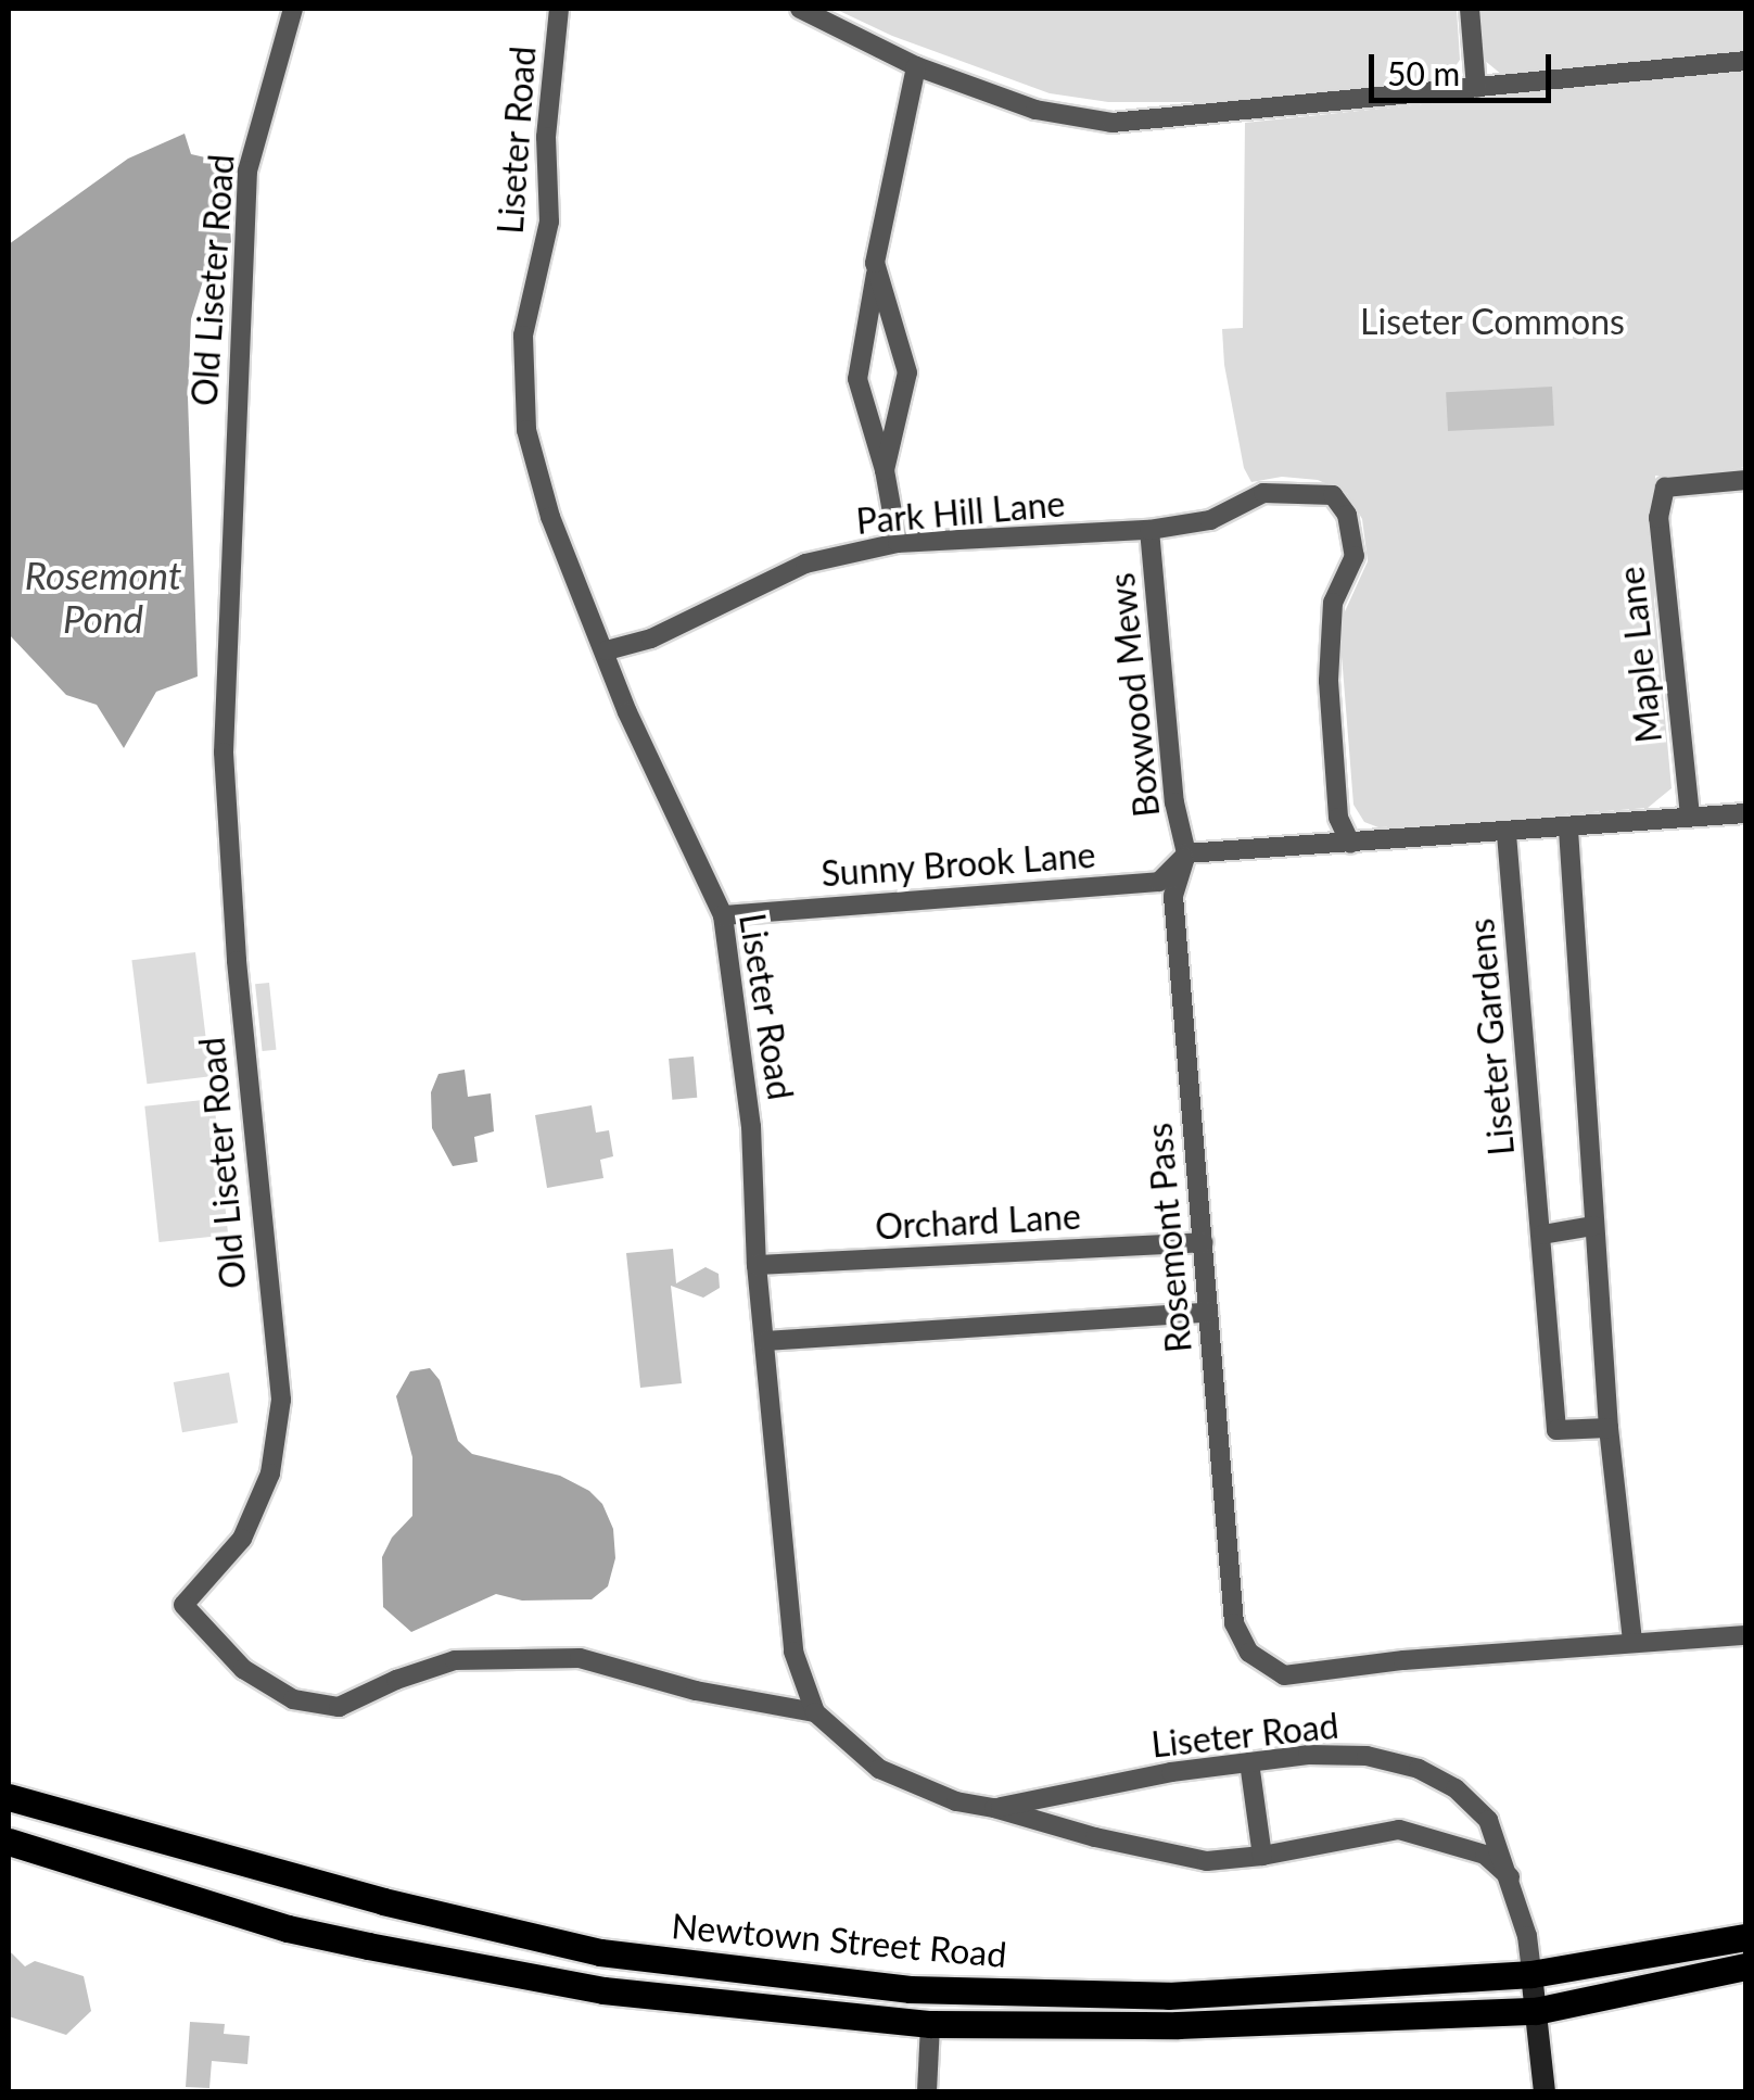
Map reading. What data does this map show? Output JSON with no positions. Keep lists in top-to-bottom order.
{
  "streets": {
    "main road": ["Newtown Street Road"],
    "street": [
      "Liseter Road",
      "Old Liseter Road",
      "Park Hill Lane",
      "Maple Lane",
      "Boxwood Mews",
      "Sunny Brook Lane",
      "Liseter Gardens",
      "Orchard Lane",
      "Rosemont Pass"
    ]
  },
  "crossings": [
    ["Liseter Road", "Old Liseter Road"],
    ["Liseter Road", "Park Hill Lane"],
    ["Liseter Road", "Sunny Brook Lane"],
    ["Liseter Road", "Orchard Lane"],
    ["Liseter Road", "Newtown Street Road"],
    ["Park Hill Lane", "Boxwood Mews"],
    ["Boxwood Mews", "Sunny Brook Lane"],
    ["Boxwood Mews", "Rosemont Pass"],
    ["Sunny Brook Lane", "Rosemont Pass"],
    ["Orchard Lane", "Rosemont Pass"]
  ],
  "water": ["Rosemont Pond"],
  "parks": ["Liseter Commons"],
  "scale_bar": "50 m"
}
